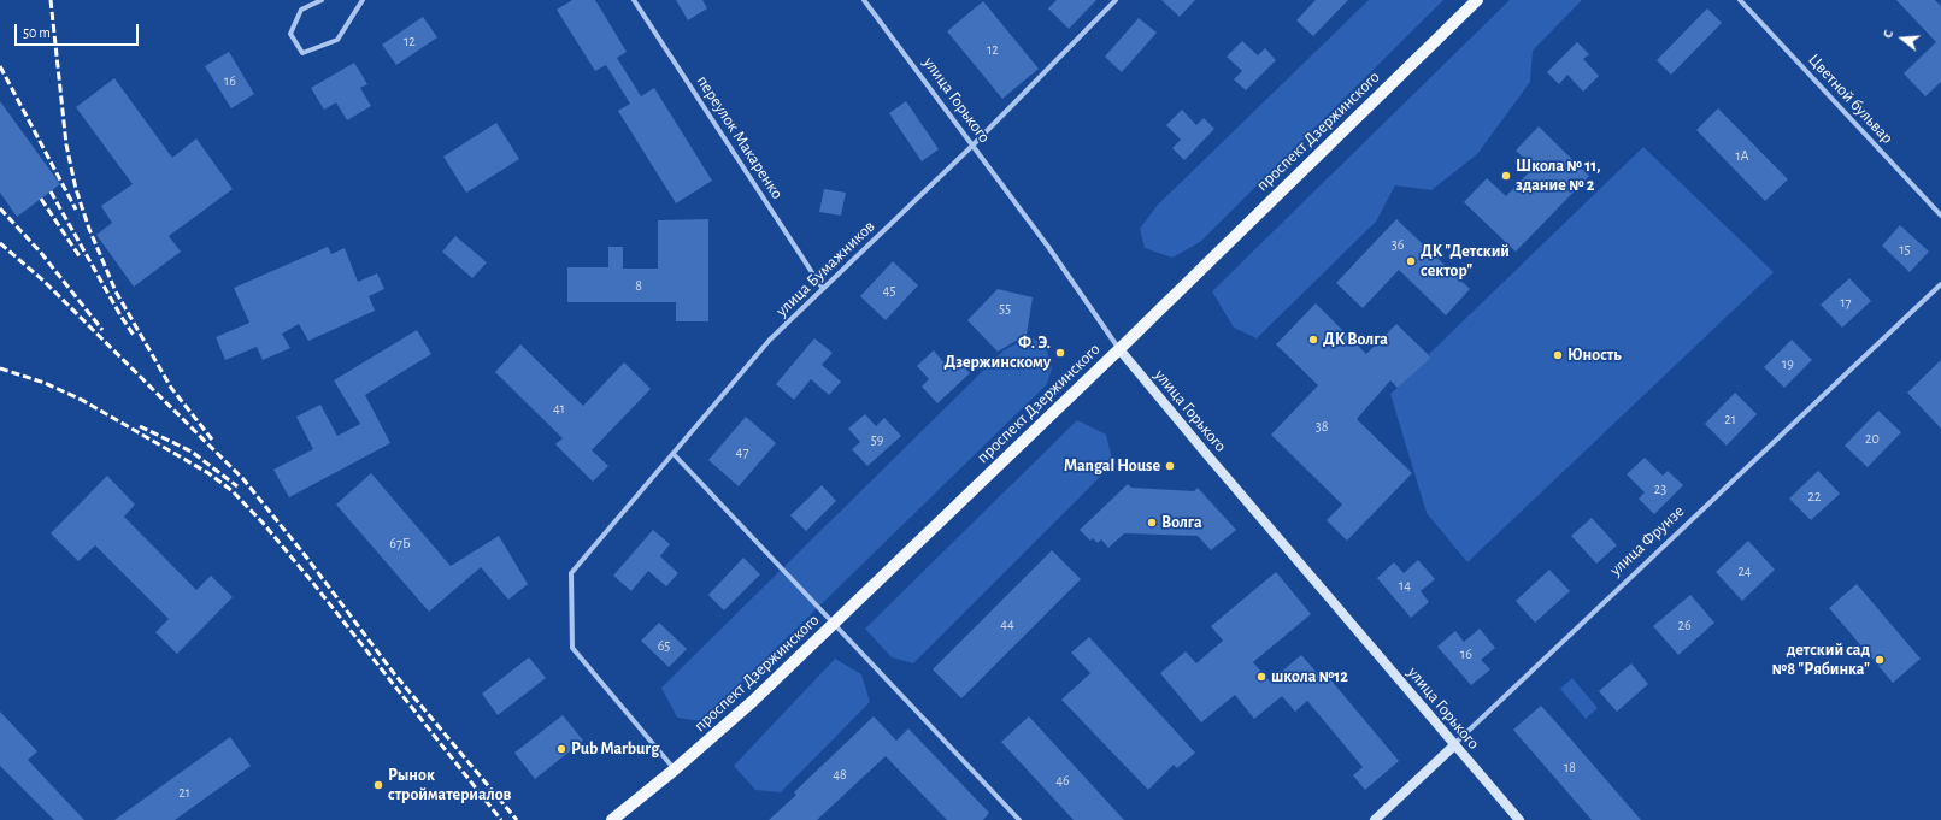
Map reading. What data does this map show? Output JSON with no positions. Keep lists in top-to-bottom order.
{
  "streets": {
    "main road": ["проспект Дзержинского"],
    "street": [
      "Цветной бульвар",
      "улица Горького",
      "переулок Макаренко",
      "улица Бумажников",
      "улица Фрунзе"
    ]
  },
  "crossings": [
    ["улица Горького", "проспект Дзержинского"],
    ["улица Горького", "улица Бумажников"],
    ["улица Горького", "улица Фрунзе"],
    ["проспект Дзержинского", "улица Бумажников"],
    ["переулок Макаренко", "улица Бумажников"]
  ],
  "places": [
    "Школа № 11, здание № 2",
    "ДК \"Детский сектор\"",
    "ДК Волга",
    "Ф. Э. Дзержинскому",
    "Юность",
    "Mangal House",
    "Волга",
    "детский сад №8 \"Рябинка\"",
    "школа №12",
    "Pub Marburg",
    "Рынок стройматериалов"
  ],
  "house_numbers": [
    "12",
    "12",
    "16",
    "1А",
    "36",
    "15",
    "8",
    "45",
    "17",
    "55",
    "19",
    "41",
    "21",
    "38",
    "20",
    "59",
    "47",
    "23",
    "22",
    "67Б",
    "24",
    "14",
    "44",
    "26",
    "65",
    "16",
    "18",
    "48",
    "46",
    "21"
  ],
  "scale_bar": "50 m",
  "north": "left"
}
